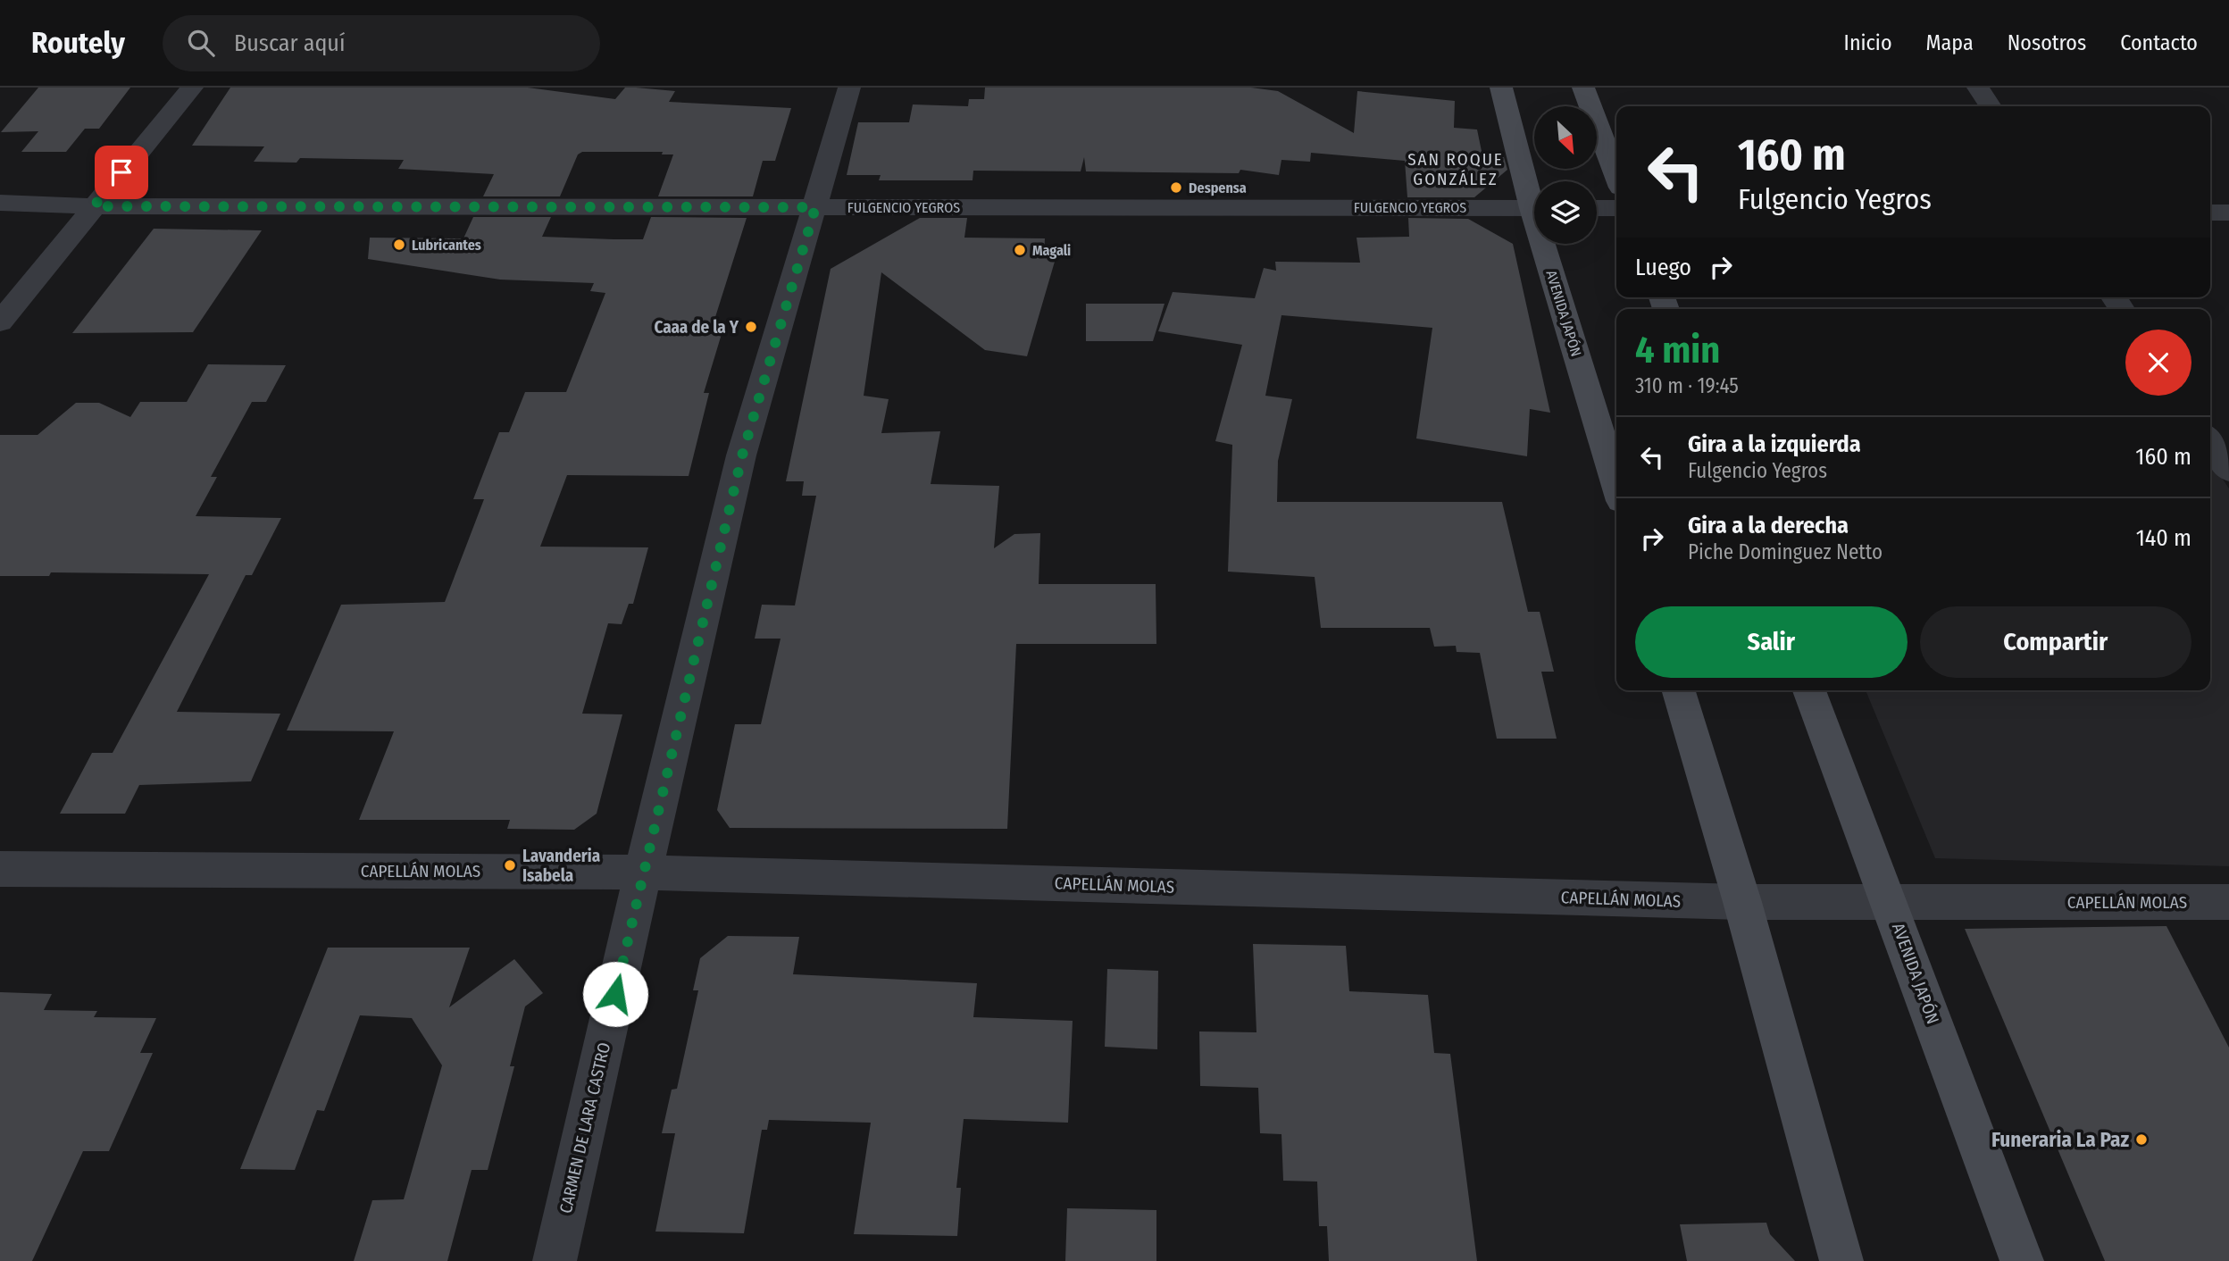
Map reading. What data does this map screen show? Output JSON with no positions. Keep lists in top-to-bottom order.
{
  "streets": {
    "main road": ["AVENIDA JAPÓN"],
    "street": ["FULGENCIO YEGROS", "CAPELLÁN MOLAS", "CARMEN DE LARA CASTRO"]
  },
  "crossings": [
    ["FULGENCIO YEGROS", "CARMEN DE LARA CASTRO"],
    ["AVENIDA JAPÓN", "CAPELLÁN MOLAS"],
    ["CAPELLÁN MOLAS", "CARMEN DE LARA CASTRO"]
  ],
  "districts": ["SAN ROQUE GONZÁLEZ"],
  "places": [
    "Despensa",
    "Lubricantes",
    "Magali",
    "Caaa de la Y",
    "Lavanderia Isabela",
    "Funeraria La Paz"
  ],
  "north": "bottom right",
  "page": {
    "header": "Routely",
    "search": "Buscar aquí",
    "nav": [
      "Inicio",
      "Mapa",
      "Nosotros",
      "Contacto"
    ],
    "turn": ["160 m", "Fulgencio Yegros"],
    "then": "Luego",
    "heading": ["4 min", "310 m · 19:45"],
    "list": [
      {
        "name": "Gira a la izquierda",
        "note": "Fulgencio Yegros",
        "value": "160 m"
      },
      {
        "name": "Gira a la derecha",
        "note": "Piche Dominguez Netto",
        "value": "140 m"
      }
    ],
    "buttons": ["Salir", "Compartir"]
  }
}
